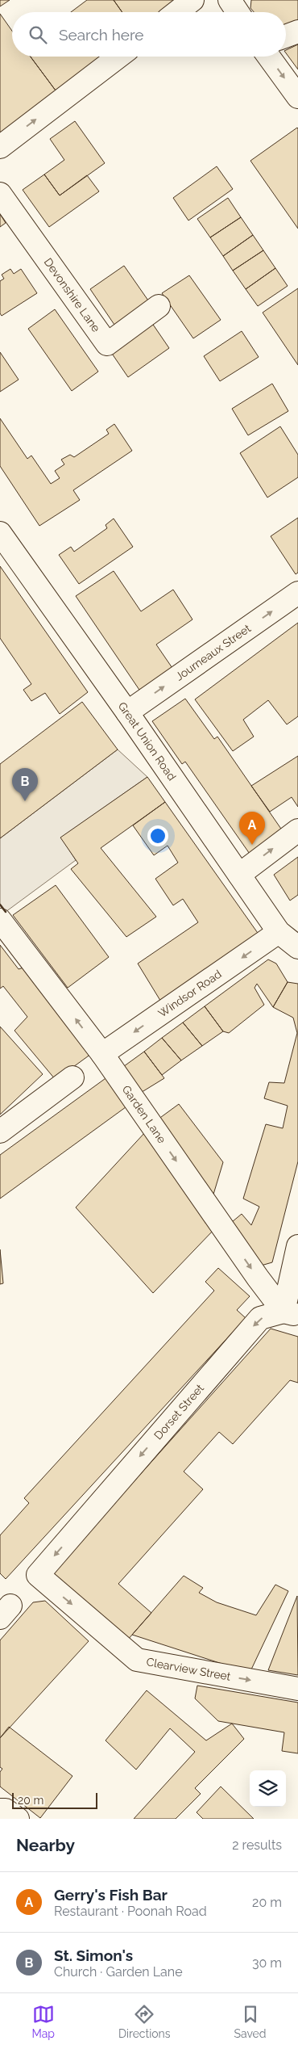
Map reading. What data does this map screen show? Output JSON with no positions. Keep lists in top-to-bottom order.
{
  "streets": {
    "street": [
      "Devonshire Lane",
      "Journeaux Street",
      "Great Union Road",
      "Windsor Road",
      "Garden Lane",
      "Dorset Street",
      "Clearview Street"
    ]
  },
  "crossings": [
    ["Journeaux Street", "Great Union Road"],
    ["Great Union Road", "Windsor Road"],
    ["Windsor Road", "Garden Lane"],
    ["Garden Lane", "Dorset Street"],
    ["Dorset Street", "Clearview Street"]
  ],
  "one_way": ["Windsor Road", "Dorset Street", "Clearview Street"],
  "scale_bar": "20 m",
  "page": {
    "search": "Search here",
    "pins": ["B", "A"],
    "scale": "20 m",
    "heading": ["Nearby", "2 results"],
    "list": [
      {
        "mark": "A",
        "name": "Gerry's Fish Bar",
        "note": "Restaurant · Poonah Road",
        "value": "20 m"
      },
      {
        "mark": "B",
        "name": "St. Simon's",
        "note": "Church · Garden Lane",
        "value": "30 m"
      }
    ],
    "nav": ["Map", "Directions", "Saved"]
  }
}
